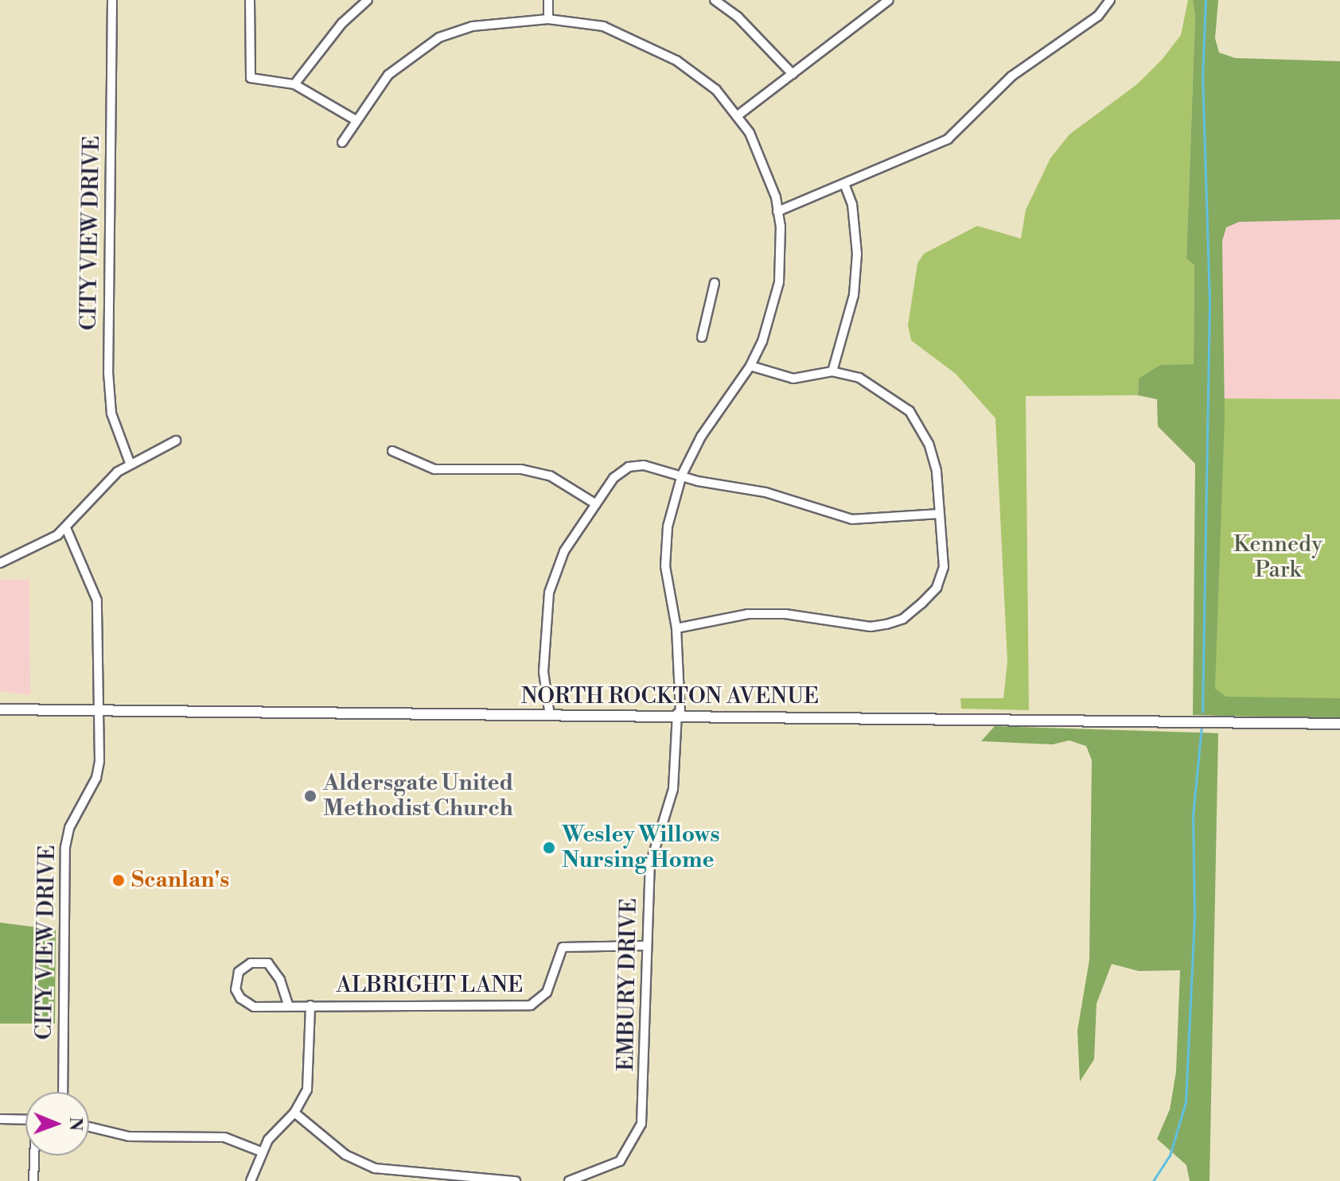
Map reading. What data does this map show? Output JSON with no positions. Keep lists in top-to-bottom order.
{
  "streets": {
    "street": [
      "CITY VIEW DRIVE",
      "NORTH ROCKTON AVENUE",
      "EMBURY DRIVE",
      "ALBRIGHT LANE"
    ]
  },
  "crossings": [
    ["CITY VIEW DRIVE", "NORTH ROCKTON AVENUE"],
    ["NORTH ROCKTON AVENUE", "EMBURY DRIVE"],
    ["EMBURY DRIVE", "ALBRIGHT LANE"]
  ],
  "parks": ["Kennedy Park"],
  "places": ["Aldersgate United Methodist Church", "Wesley Willows Nursing Home", "Scanlan's"],
  "north": "right"
}
